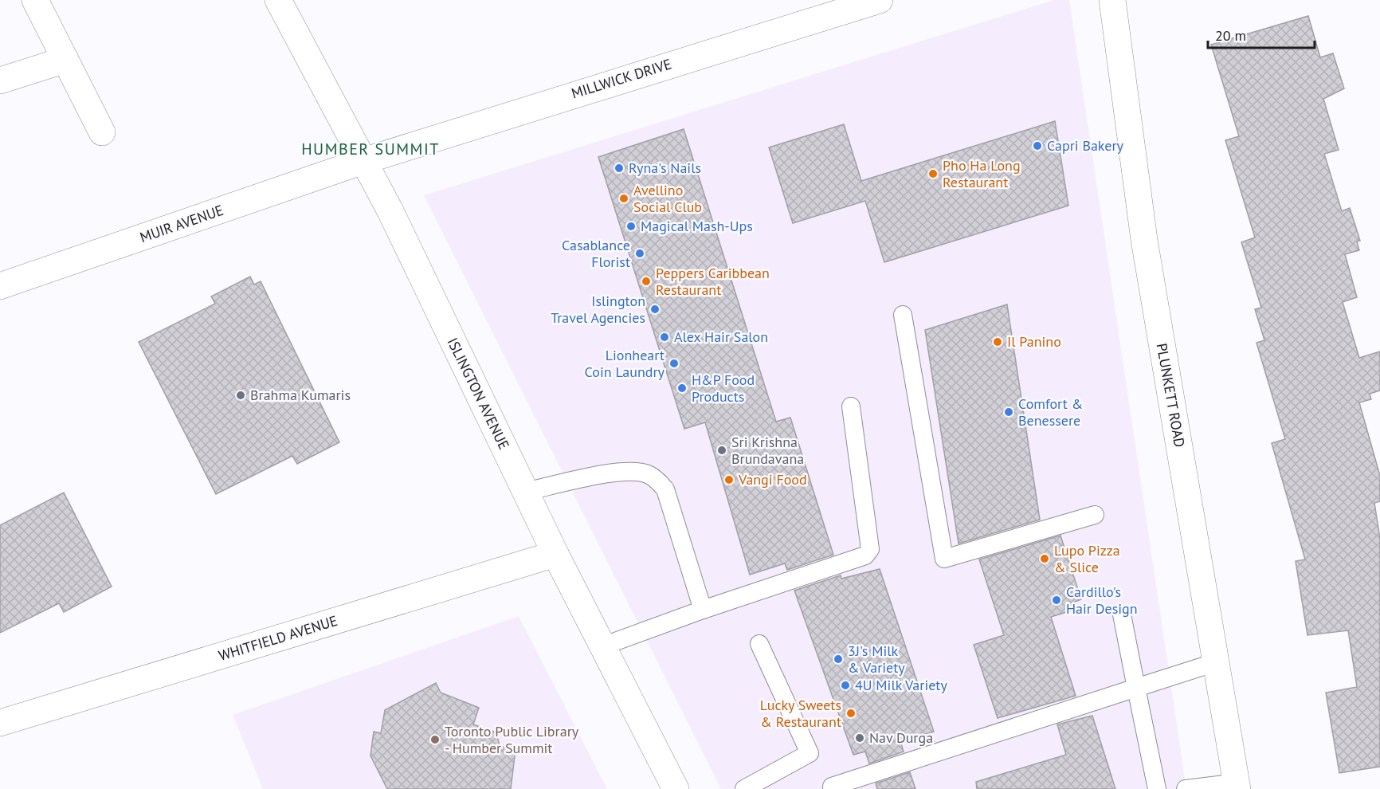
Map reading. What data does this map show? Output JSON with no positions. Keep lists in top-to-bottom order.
{
  "streets": {
    "street": [
      "MILLWICK DRIVE",
      "MUIR AVENUE",
      "ISLINGTON AVENUE",
      "PLUNKETT ROAD",
      "WHITFIELD AVENUE"
    ]
  },
  "crossings": [
    ["MILLWICK DRIVE", "MUIR AVENUE"],
    ["MILLWICK DRIVE", "ISLINGTON AVENUE"],
    ["MUIR AVENUE", "ISLINGTON AVENUE"],
    ["ISLINGTON AVENUE", "WHITFIELD AVENUE"]
  ],
  "districts": ["HUMBER SUMMIT"],
  "places": [
    "Capri Bakery",
    "Ryna's Nails",
    "Pho Ha Long Restaurant",
    "Avellino Social Club",
    "Magical Mash-Ups",
    "Casablance Florist",
    "Peppers Caribbean Restaurant",
    "Islington Travel Agencies",
    "Alex Hair Salon",
    "Il Panino",
    "Lionheart Coin Laundry",
    "H&P Food Products",
    "Brahma Kumaris",
    "Comfort & Benessere",
    "Sri Krishna Brundavana",
    "Vangi Food",
    "Lupo Pizza & Slice",
    "Cardillo's Hair Design",
    "3J's Milk & Variety",
    "4U Milk Variety",
    "Lucky Sweets & Restaurant",
    "Nav Durga",
    "Toronto Public Library - Humber Summit"
  ],
  "scale_bar": "20 m"
}
